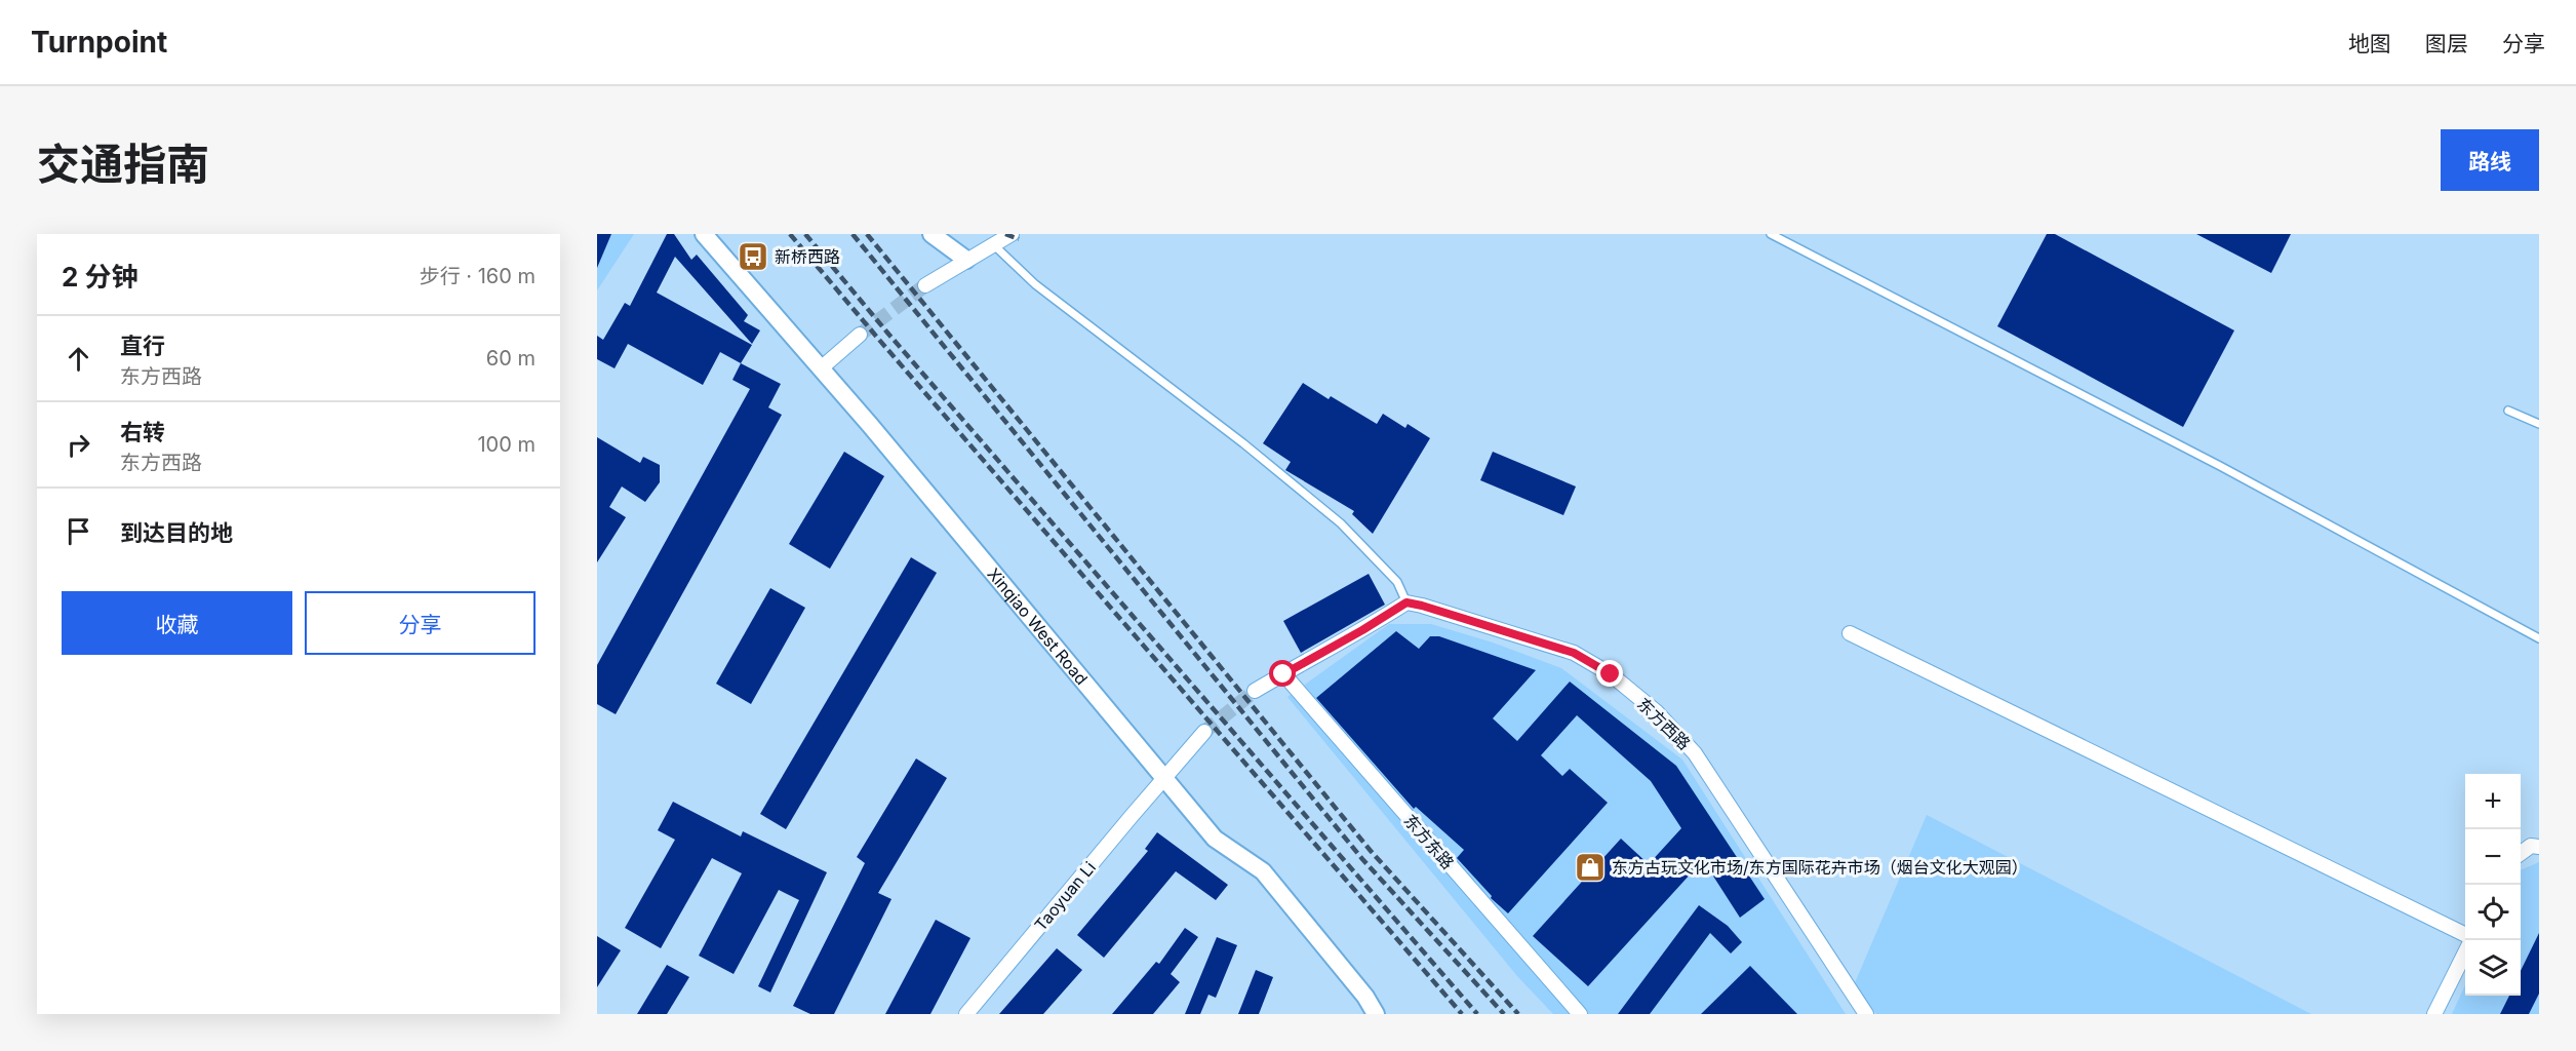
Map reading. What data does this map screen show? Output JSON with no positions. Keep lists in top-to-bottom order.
{
  "streets": {
    "street": [
      "Xinqiao West Road",
      "东方西路",
      "东方东路",
      "Taoyuan Li"
    ]
  },
  "crossings": [
    ["Xinqiao West Road", "Taoyuan Li"]
  ],
  "places": {
    "bus stop": ["新桥西路"],
    "shop": ["东方古玩文化市场/东方国际花卉市场（烟台文化大观园）"]
  },
  "page": {
    "header": "Turnpoint",
    "nav": ["地图", "图层", "分享"],
    "title": "交通指南",
    "buttons": [
      "路线",
      ["收藏", "分享"]
    ],
    "heading": ["2 分钟", "步行 · 160 m"],
    "list": [
      ["直行", "东方西路", "60 m"],
      ["右转", "东方西路", "100 m"],
      "到达目的地"
    ],
    "map_buttons": ["+", "−"]
  }
}
